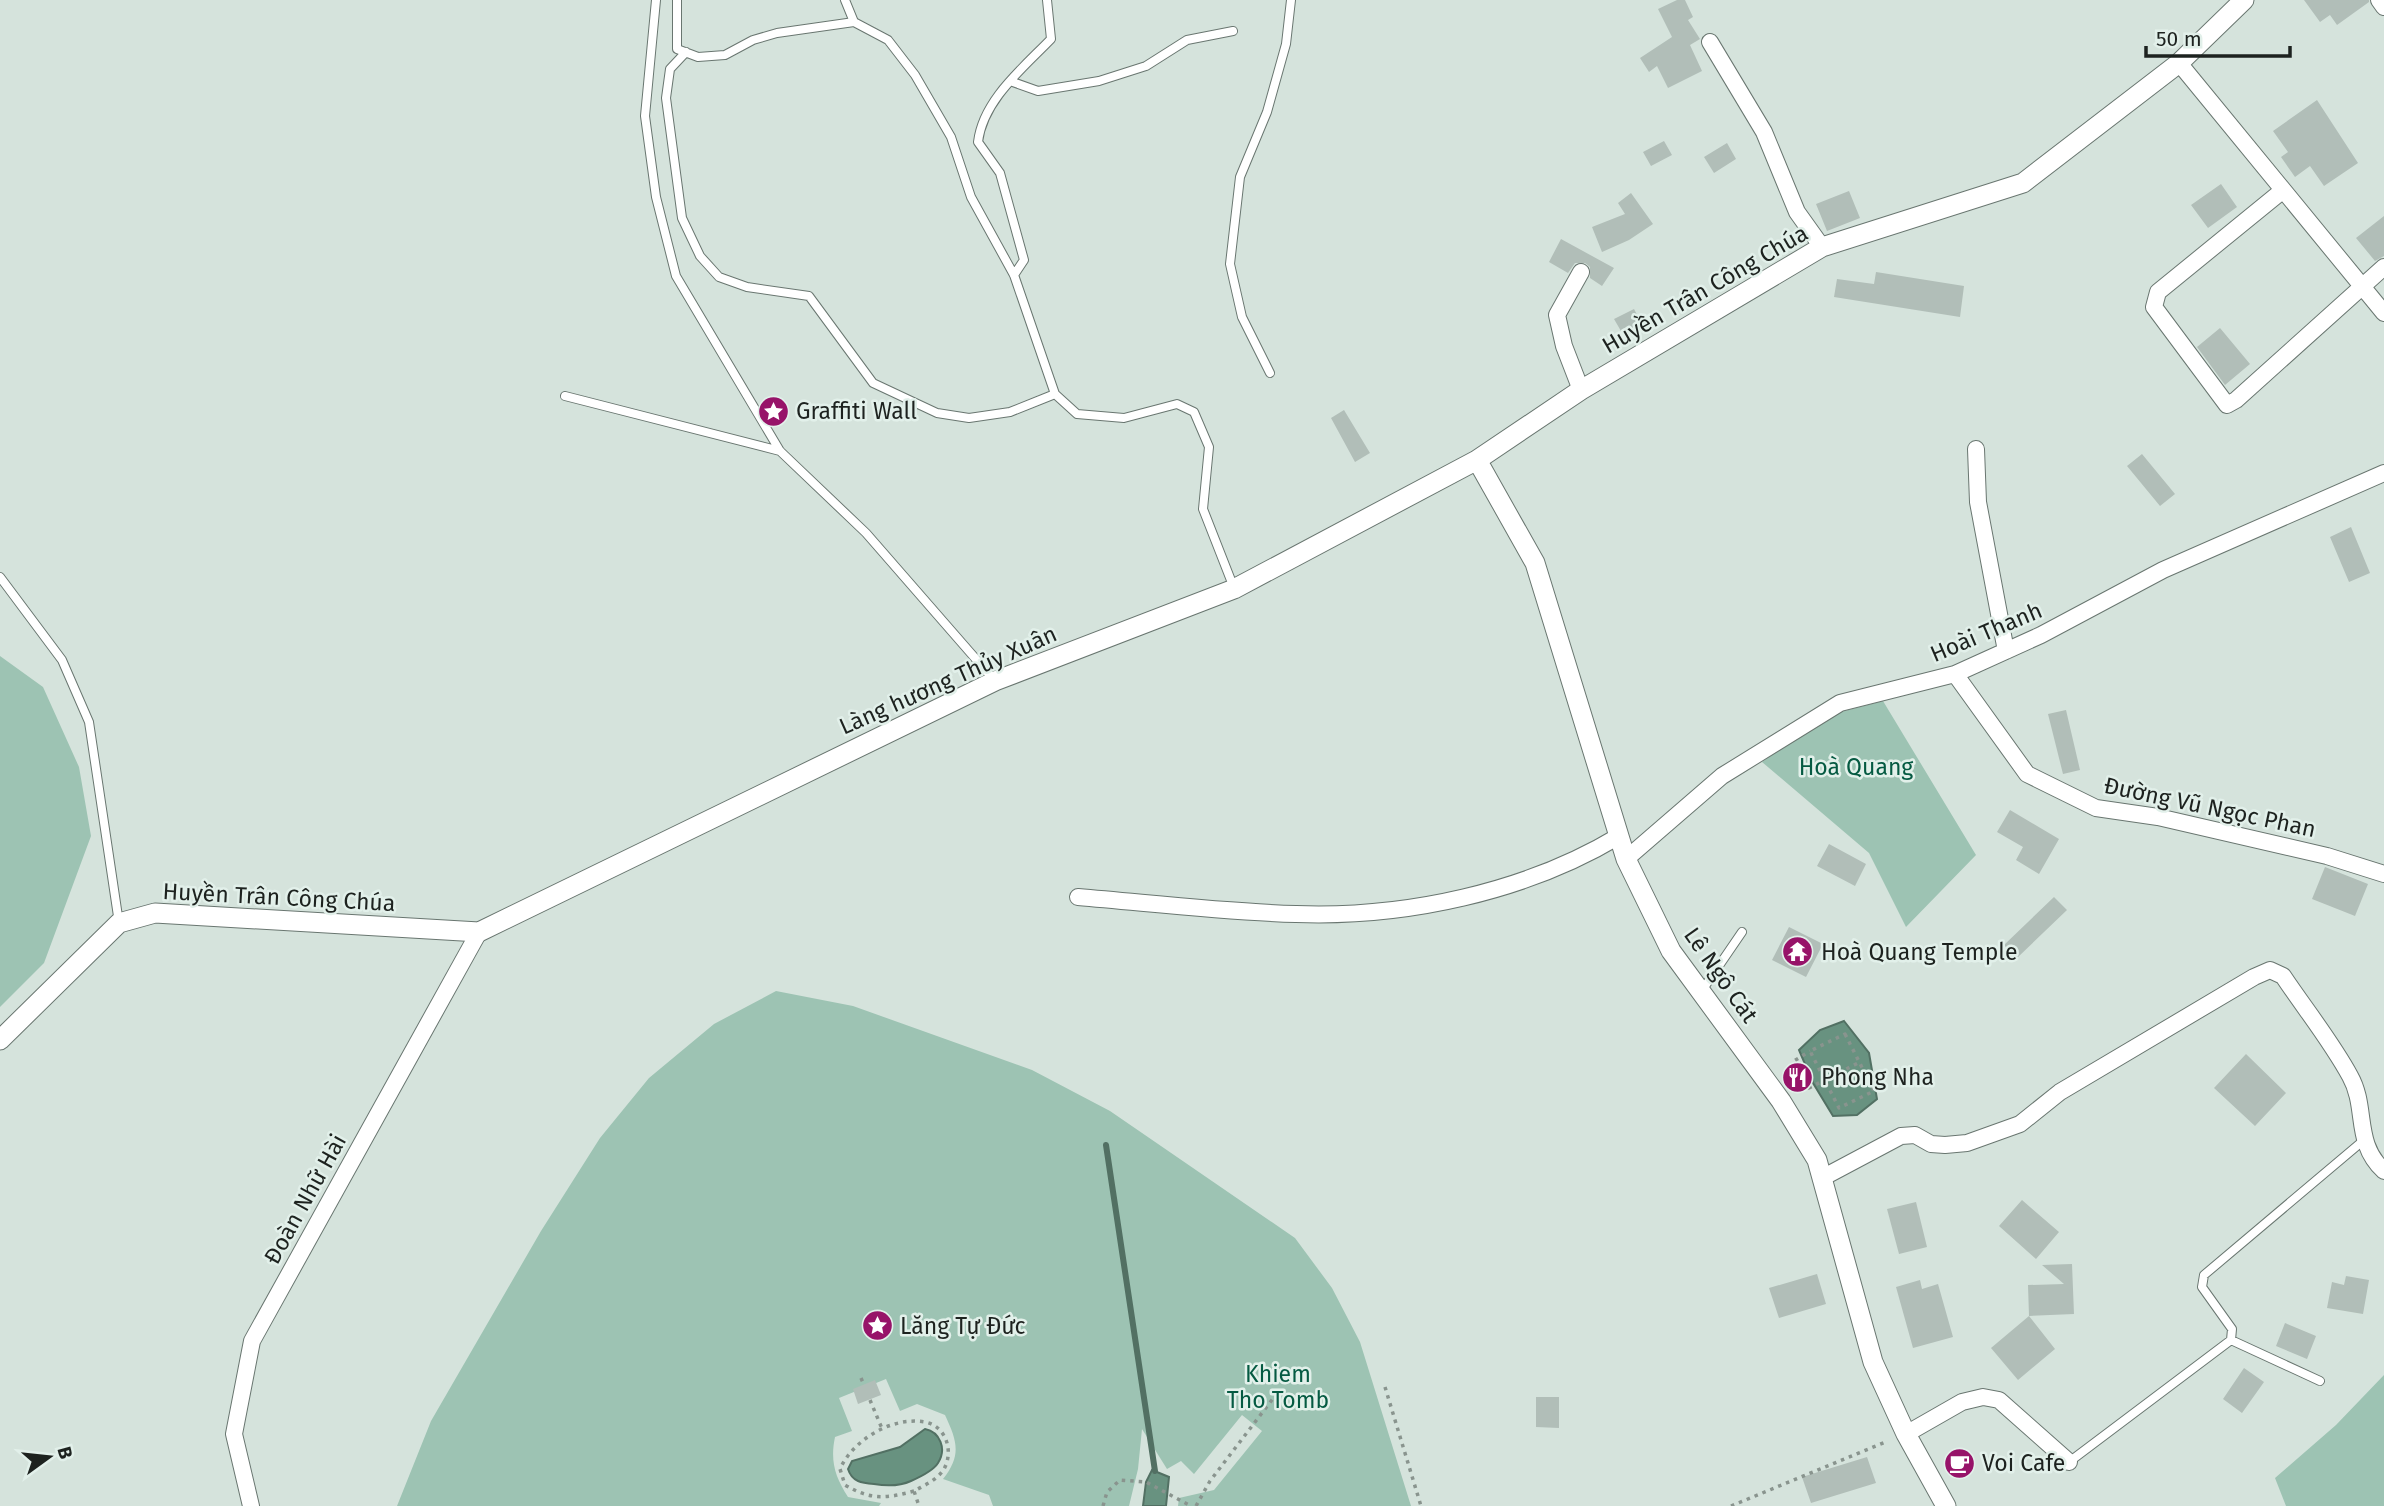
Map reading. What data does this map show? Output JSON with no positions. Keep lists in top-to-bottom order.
{
  "streets": {
    "street": [
      "Huyền Trân Công Chúa",
      "Hoài Thanh",
      "Làng hương Thủy Xuân",
      "Đường Vũ Ngọc Phan",
      "Lê Ngô Cát",
      "Đoàn Nhữ Hài"
    ]
  },
  "crossings": [
    ["Huyền Trân Công Chúa", "Làng hương Thủy Xuân"],
    ["Huyền Trân Công Chúa", "Lê Ngô Cát"],
    ["Huyền Trân Công Chúa", "Đoàn Nhữ Hài"],
    ["Hoài Thanh", "Đường Vũ Ngọc Phan"],
    ["Hoài Thanh", "Lê Ngô Cát"],
    ["Làng hương Thủy Xuân", "Lê Ngô Cát"],
    ["Làng hương Thủy Xuân", "Đoàn Nhữ Hài"]
  ],
  "parks": ["Hoà Quang", "Khiem Tho Tomb"],
  "places": {
    "place": ["Graffiti Wall", "Lăng Tự Đức"],
    "temple": ["Hoà Quang Temple"],
    "restaurant": ["Phong Nha"],
    "cafe": ["Voi Cafe"]
  },
  "scale_bar": "50 m",
  "north": "right"
}
